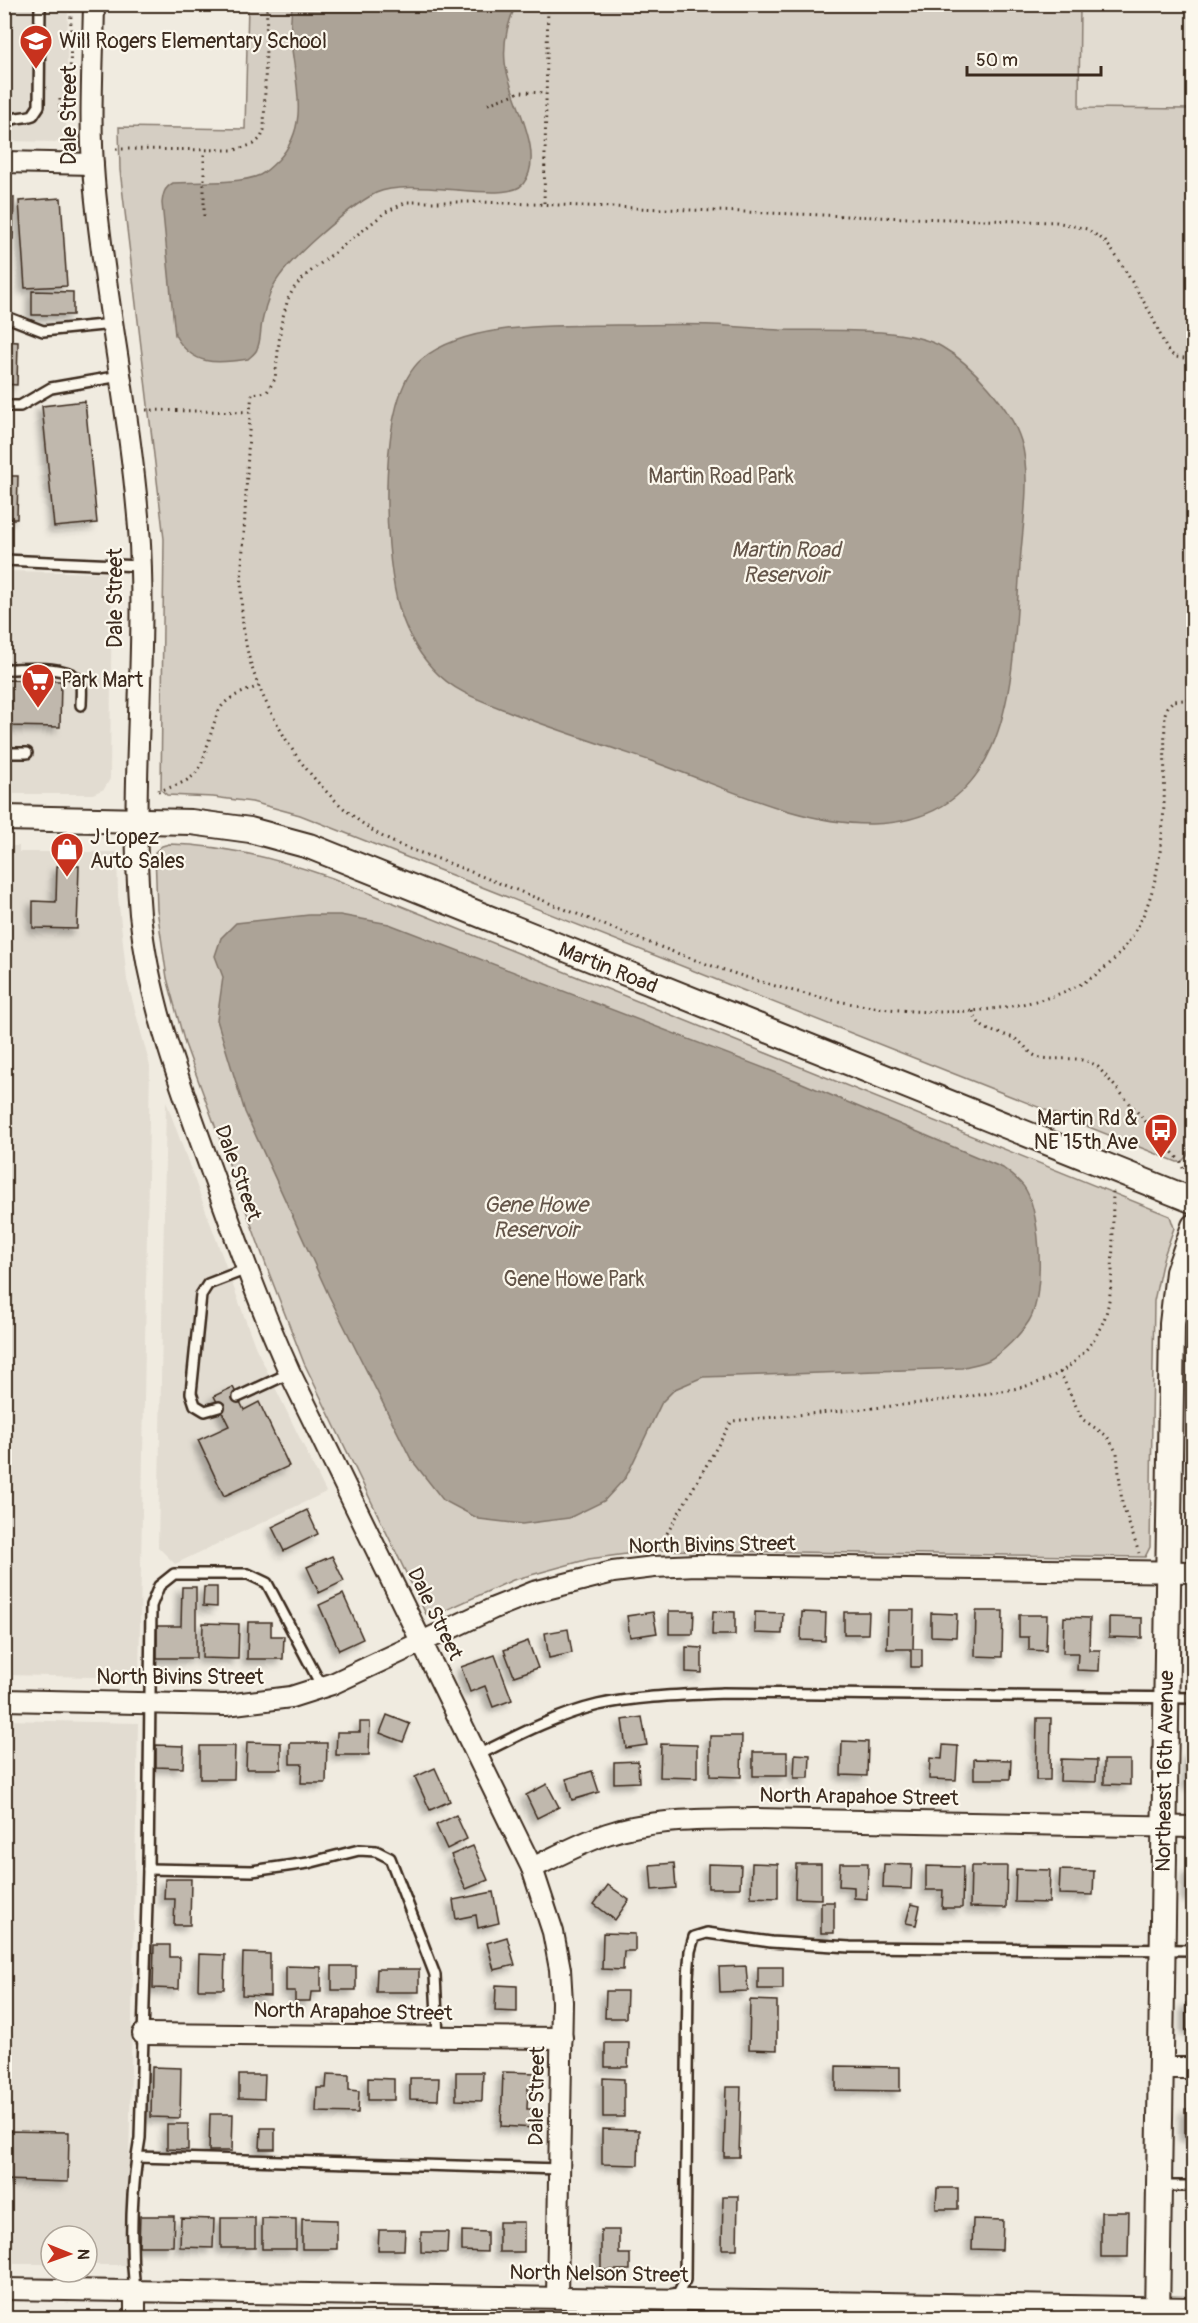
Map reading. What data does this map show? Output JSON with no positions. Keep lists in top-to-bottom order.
{
  "streets": {
    "street": [
      "Dale Street",
      "Martin Road",
      "North Bivins Street",
      "Northeast 16th Avenue",
      "North Arapahoe Street",
      "North Nelson Street"
    ]
  },
  "crossings": [
    ["Dale Street", "Martin Road"],
    ["Dale Street", "North Bivins Street"],
    ["Dale Street", "North Arapahoe Street"],
    ["Dale Street", "North Nelson Street"],
    ["North Bivins Street", "Northeast 16th Avenue"],
    ["Northeast 16th Avenue", "North Arapahoe Street"],
    ["Northeast 16th Avenue", "North Nelson Street"]
  ],
  "water": ["Martin Road Reservoir", "Gene Howe Reservoir"],
  "parks": ["Martin Road Park", "Gene Howe Park"],
  "places": {
    "school or university": ["Will Rogers Elementary School"],
    "supermarket": ["Park Mart"],
    "shop": ["J Lopez Auto Sales"],
    "bus stop": ["Martin Rd & NE 15th Ave"]
  },
  "scale_bar": "50 m",
  "north": "right"
}
